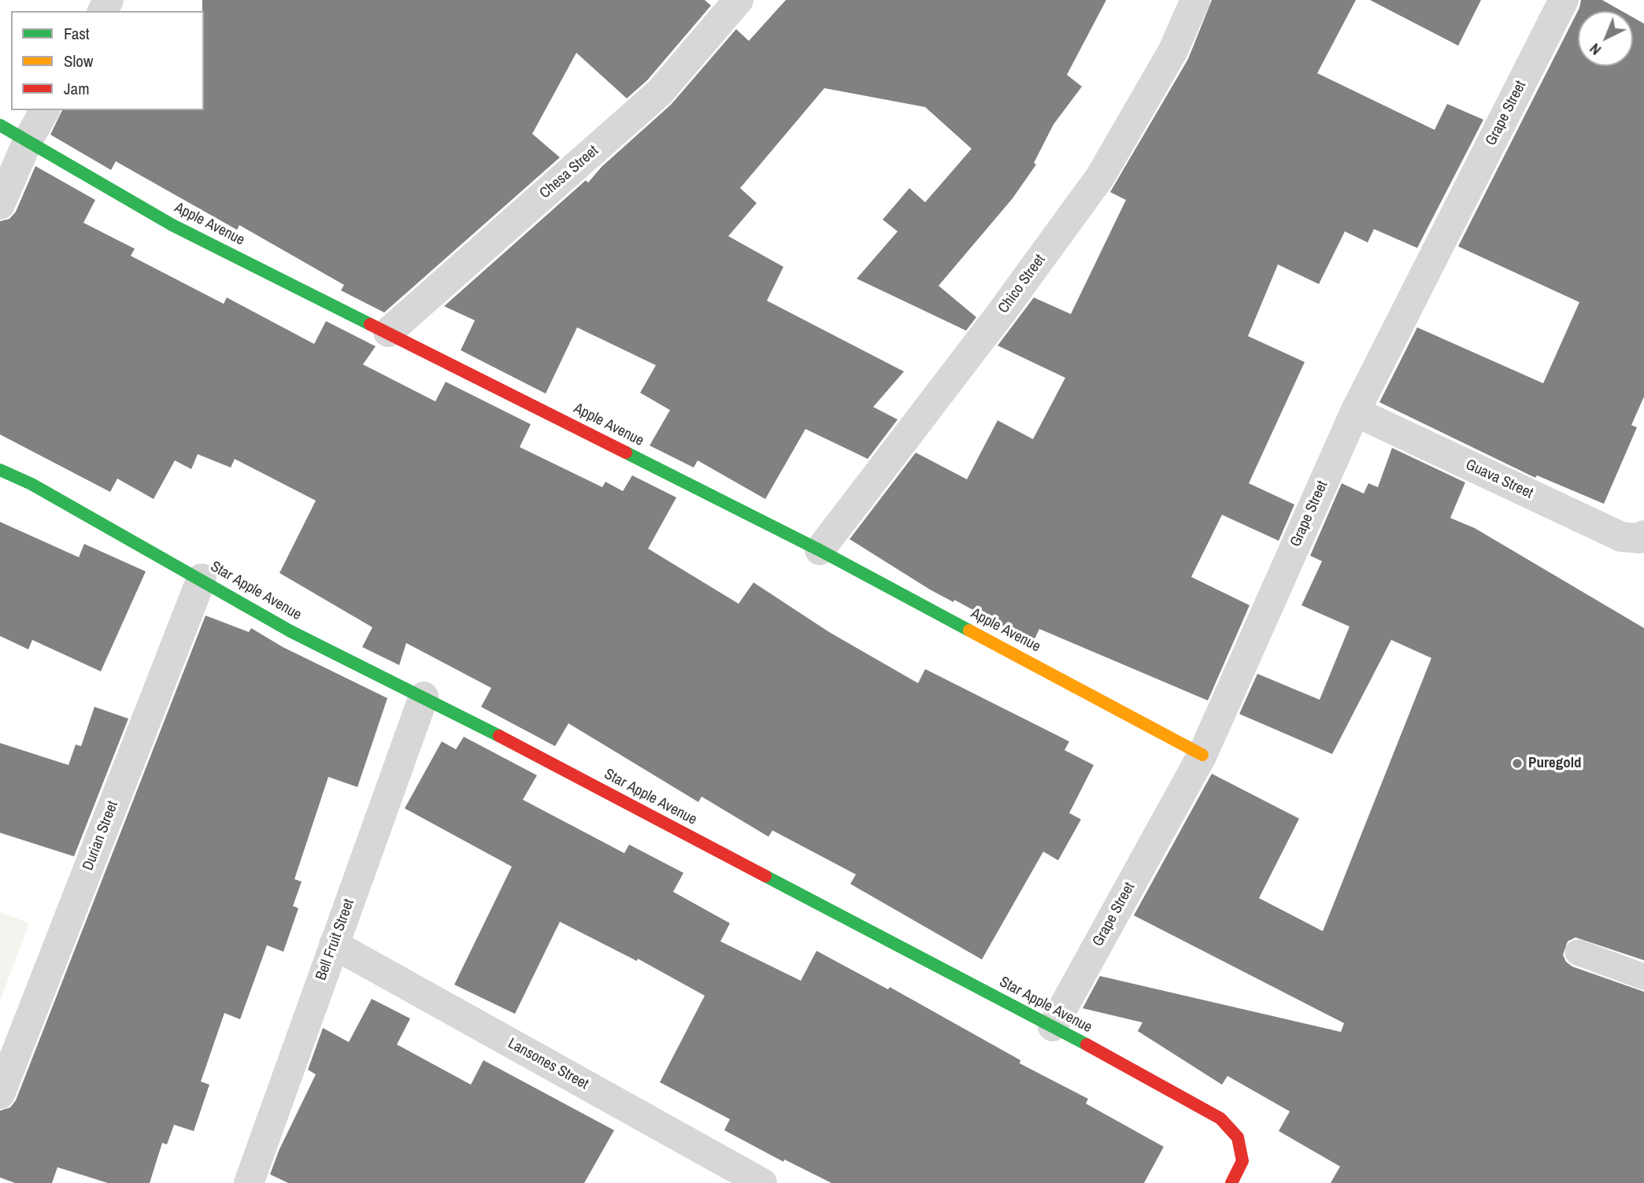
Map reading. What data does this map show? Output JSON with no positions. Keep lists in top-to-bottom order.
{
  "streets": {
    "street": [
      "Grape Street",
      "Chesa Street",
      "Apple Avenue",
      "Chico Street",
      "Guava Street",
      "Star Apple Avenue",
      "Durian Street",
      "Bell Fruit Street",
      "Lansones Street"
    ]
  },
  "crossings": [
    ["Grape Street", "Apple Avenue"],
    ["Grape Street", "Guava Street"],
    ["Grape Street", "Star Apple Avenue"],
    ["Chesa Street", "Apple Avenue"],
    ["Apple Avenue", "Chico Street"],
    ["Star Apple Avenue", "Durian Street"],
    ["Star Apple Avenue", "Bell Fruit Street"],
    ["Bell Fruit Street", "Lansones Street"]
  ],
  "places": ["Puregold"],
  "legend": ["Fast", "Slow", "Jam"],
  "north": "bottom left"
}
